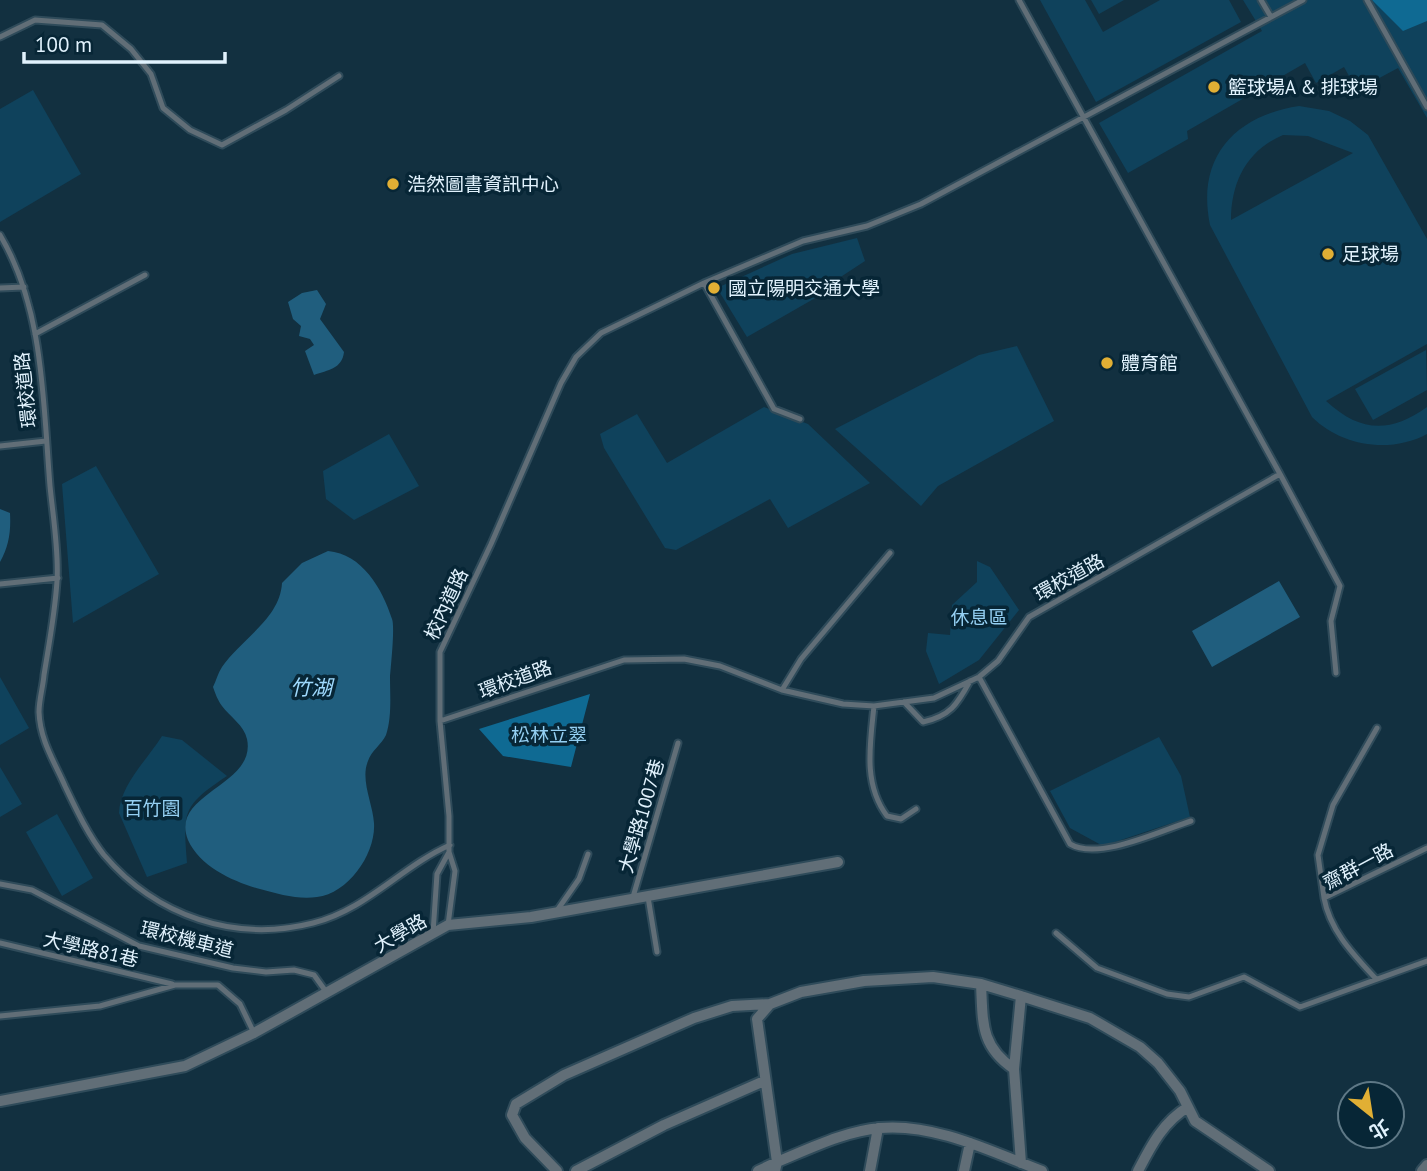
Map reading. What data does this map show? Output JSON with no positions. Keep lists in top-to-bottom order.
{
  "streets": {
    "street": ["大學路"],
    "lane": [
      "環校道路",
      "校內道路",
      "大學路1007巷",
      "齋群一路",
      "環校機車道",
      "大學路81巷"
    ]
  },
  "crossings": [
    ["環校道路", "校內道路"],
    ["大學路1007巷", "大學路"],
    ["大學路", "環校機車道"]
  ],
  "water": ["竹湖"],
  "parks": ["休息區", "松林立翠", "百竹園"],
  "places": [
    "籃球場A & 排球場",
    "浩然圖書資訊中心",
    "足球場",
    "國立陽明交通大學",
    "體育館"
  ],
  "scale_bar": "100 m",
  "north": "bottom right"
}
